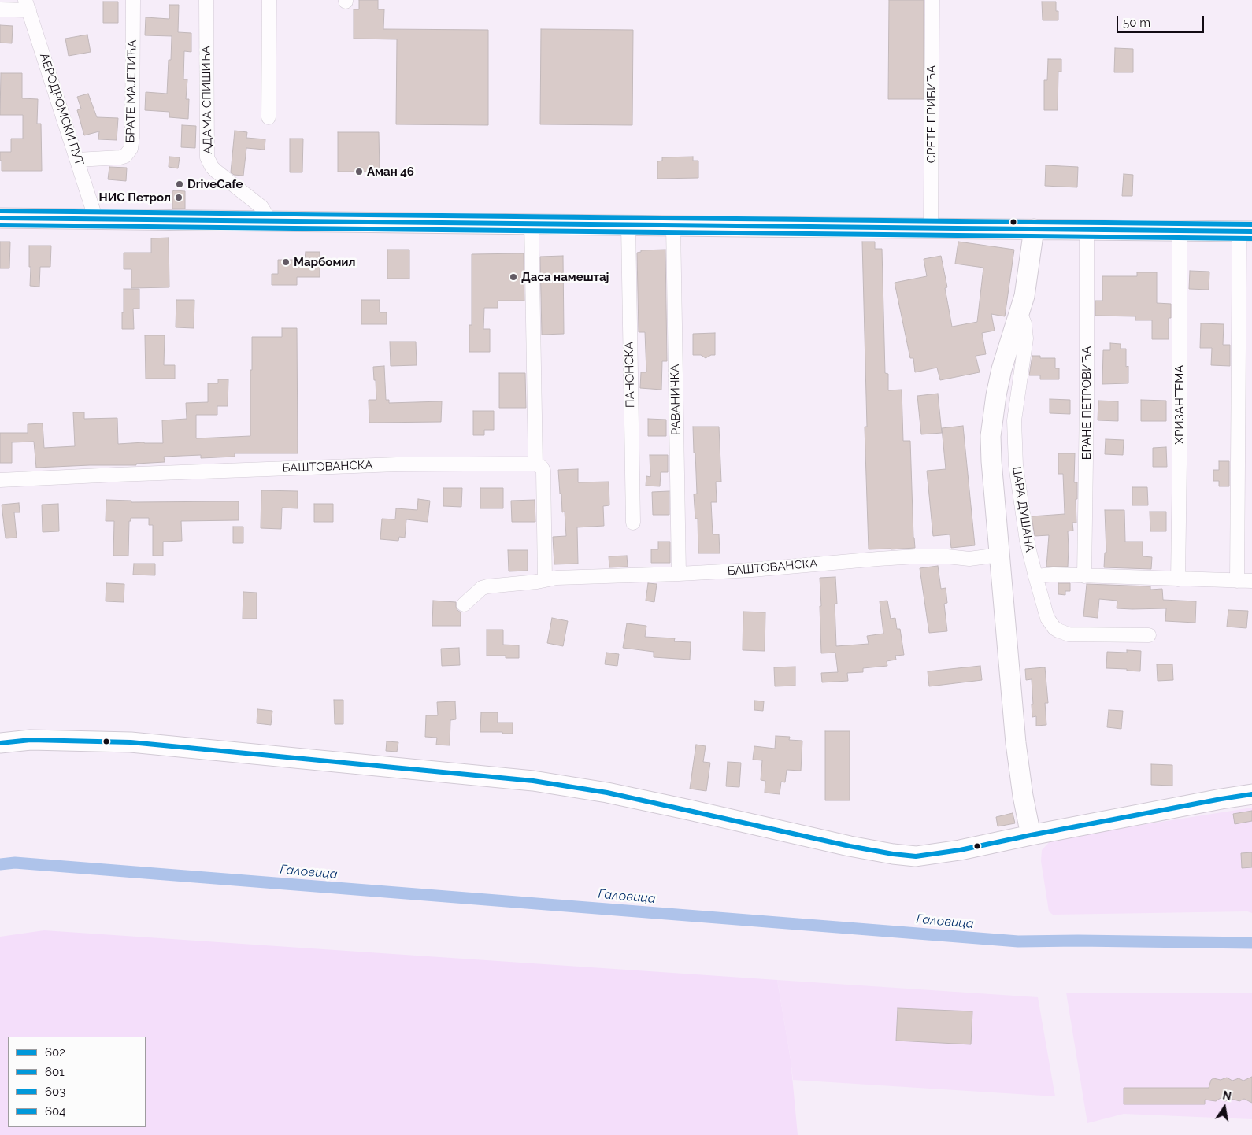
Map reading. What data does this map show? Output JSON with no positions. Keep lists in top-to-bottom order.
{
  "streets": {
    "street": [
      "БРАТЕ МАЈЕТИЋА",
      "АДАМА СПИШИЋА",
      "АЕРОДРОМСКИ ПУТ",
      "СРЕТЕ ПРИБИЋА",
      "ПАНОНСКА",
      "РАВАНИЧКА",
      "БРАНЕ ПЕТРОВИЋА",
      "ХРИЗАНТЕМА",
      "БАШТОВАНСКА",
      "ЦАРА ДУШАНА"
    ]
  },
  "crossings": [
    ["БРАТЕ МАЈЕТИЋА", "АЕРОДРОМСКИ ПУТ"],
    ["РАВАНИЧКА", "БАШТОВАНСКА"]
  ],
  "water": ["Галовица"],
  "places": [
    "Аман 46",
    "DriveCafe",
    "НИС Петрол",
    "Марбомил",
    "Даса намештај"
  ],
  "lines": [
    "transit line 604",
    "transit line 601",
    "transit line 603",
    "transit line 602"
  ],
  "legend": [
    "602",
    "601",
    "603",
    "604"
  ],
  "scale_bar": "50 m",
  "north": "top"
}
